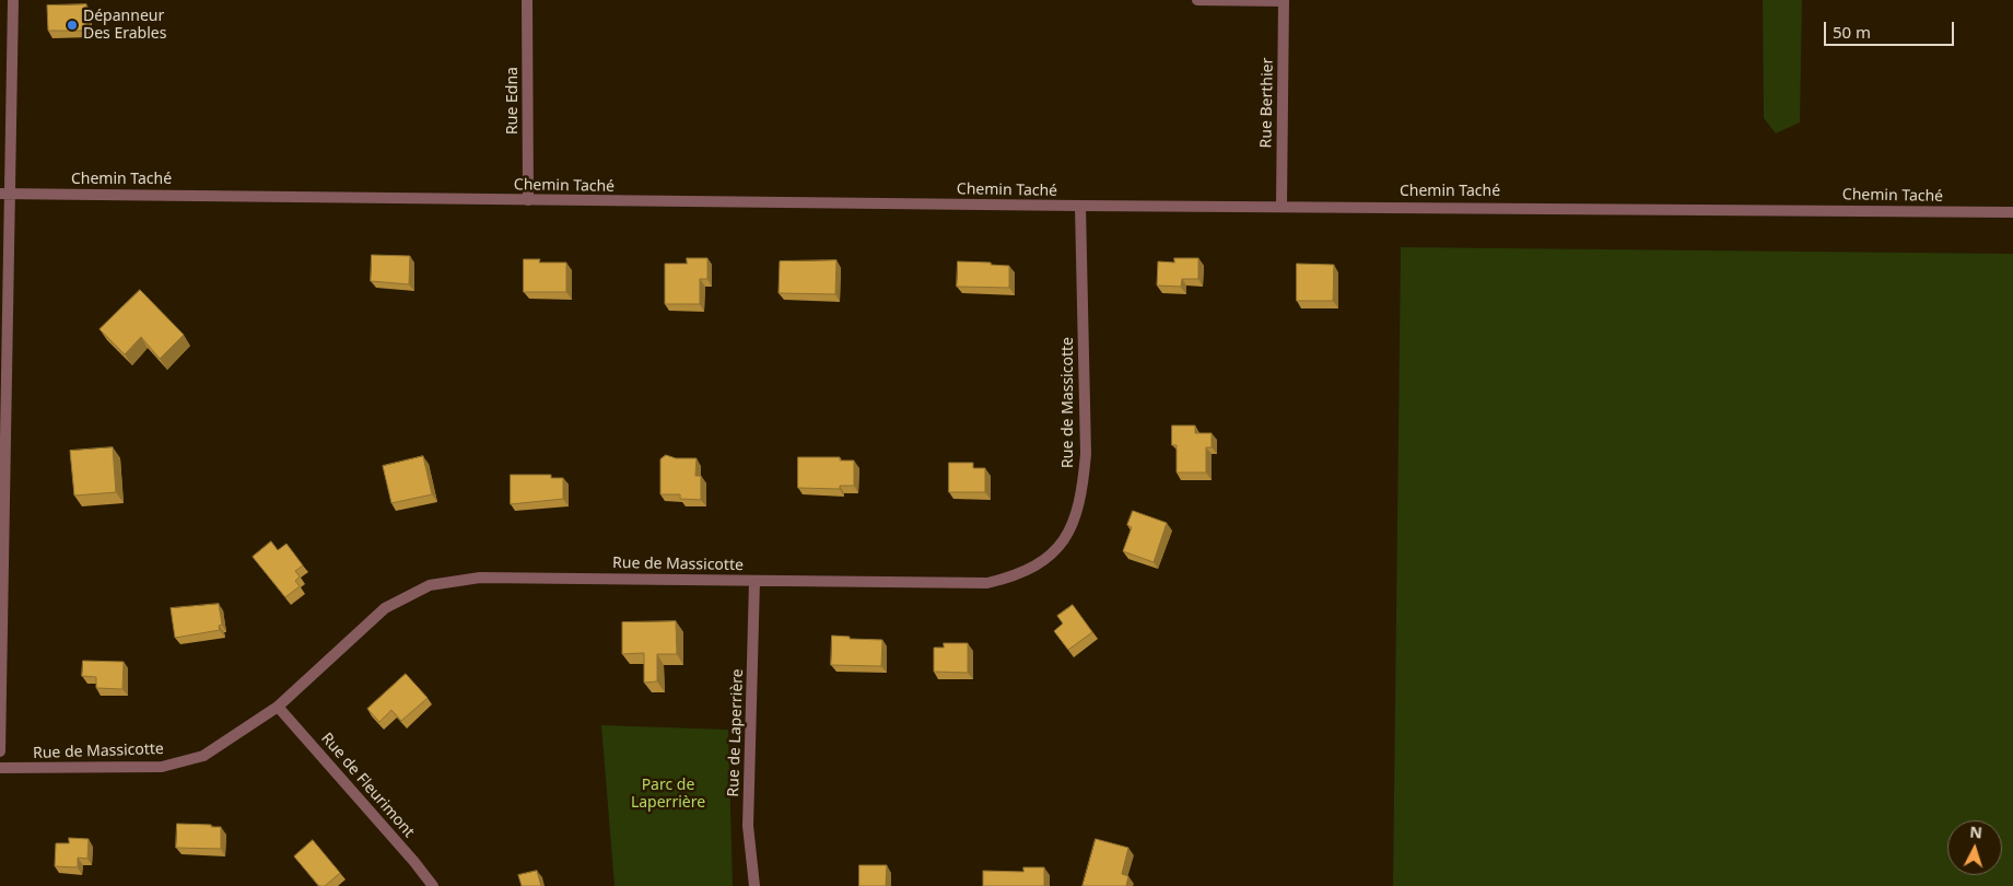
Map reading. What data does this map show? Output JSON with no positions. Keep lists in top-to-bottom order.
{
  "streets": {
    "street": [
      "Rue Edna",
      "Rue Berthier",
      "Chemin Taché",
      "Rue de Massicotte",
      "Rue de Laperrière",
      "Rue de Fleurimont"
    ]
  },
  "crossings": [
    ["Rue Edna", "Chemin Taché"],
    ["Rue Berthier", "Chemin Taché"],
    ["Chemin Taché", "Rue de Massicotte"],
    ["Rue de Massicotte", "Rue de Laperrière"],
    ["Rue de Massicotte", "Rue de Fleurimont"]
  ],
  "parks": ["Parc de Laperrière"],
  "places": ["Dépanneur Des Erables"],
  "scale_bar": "50 m",
  "north": "top"
}
